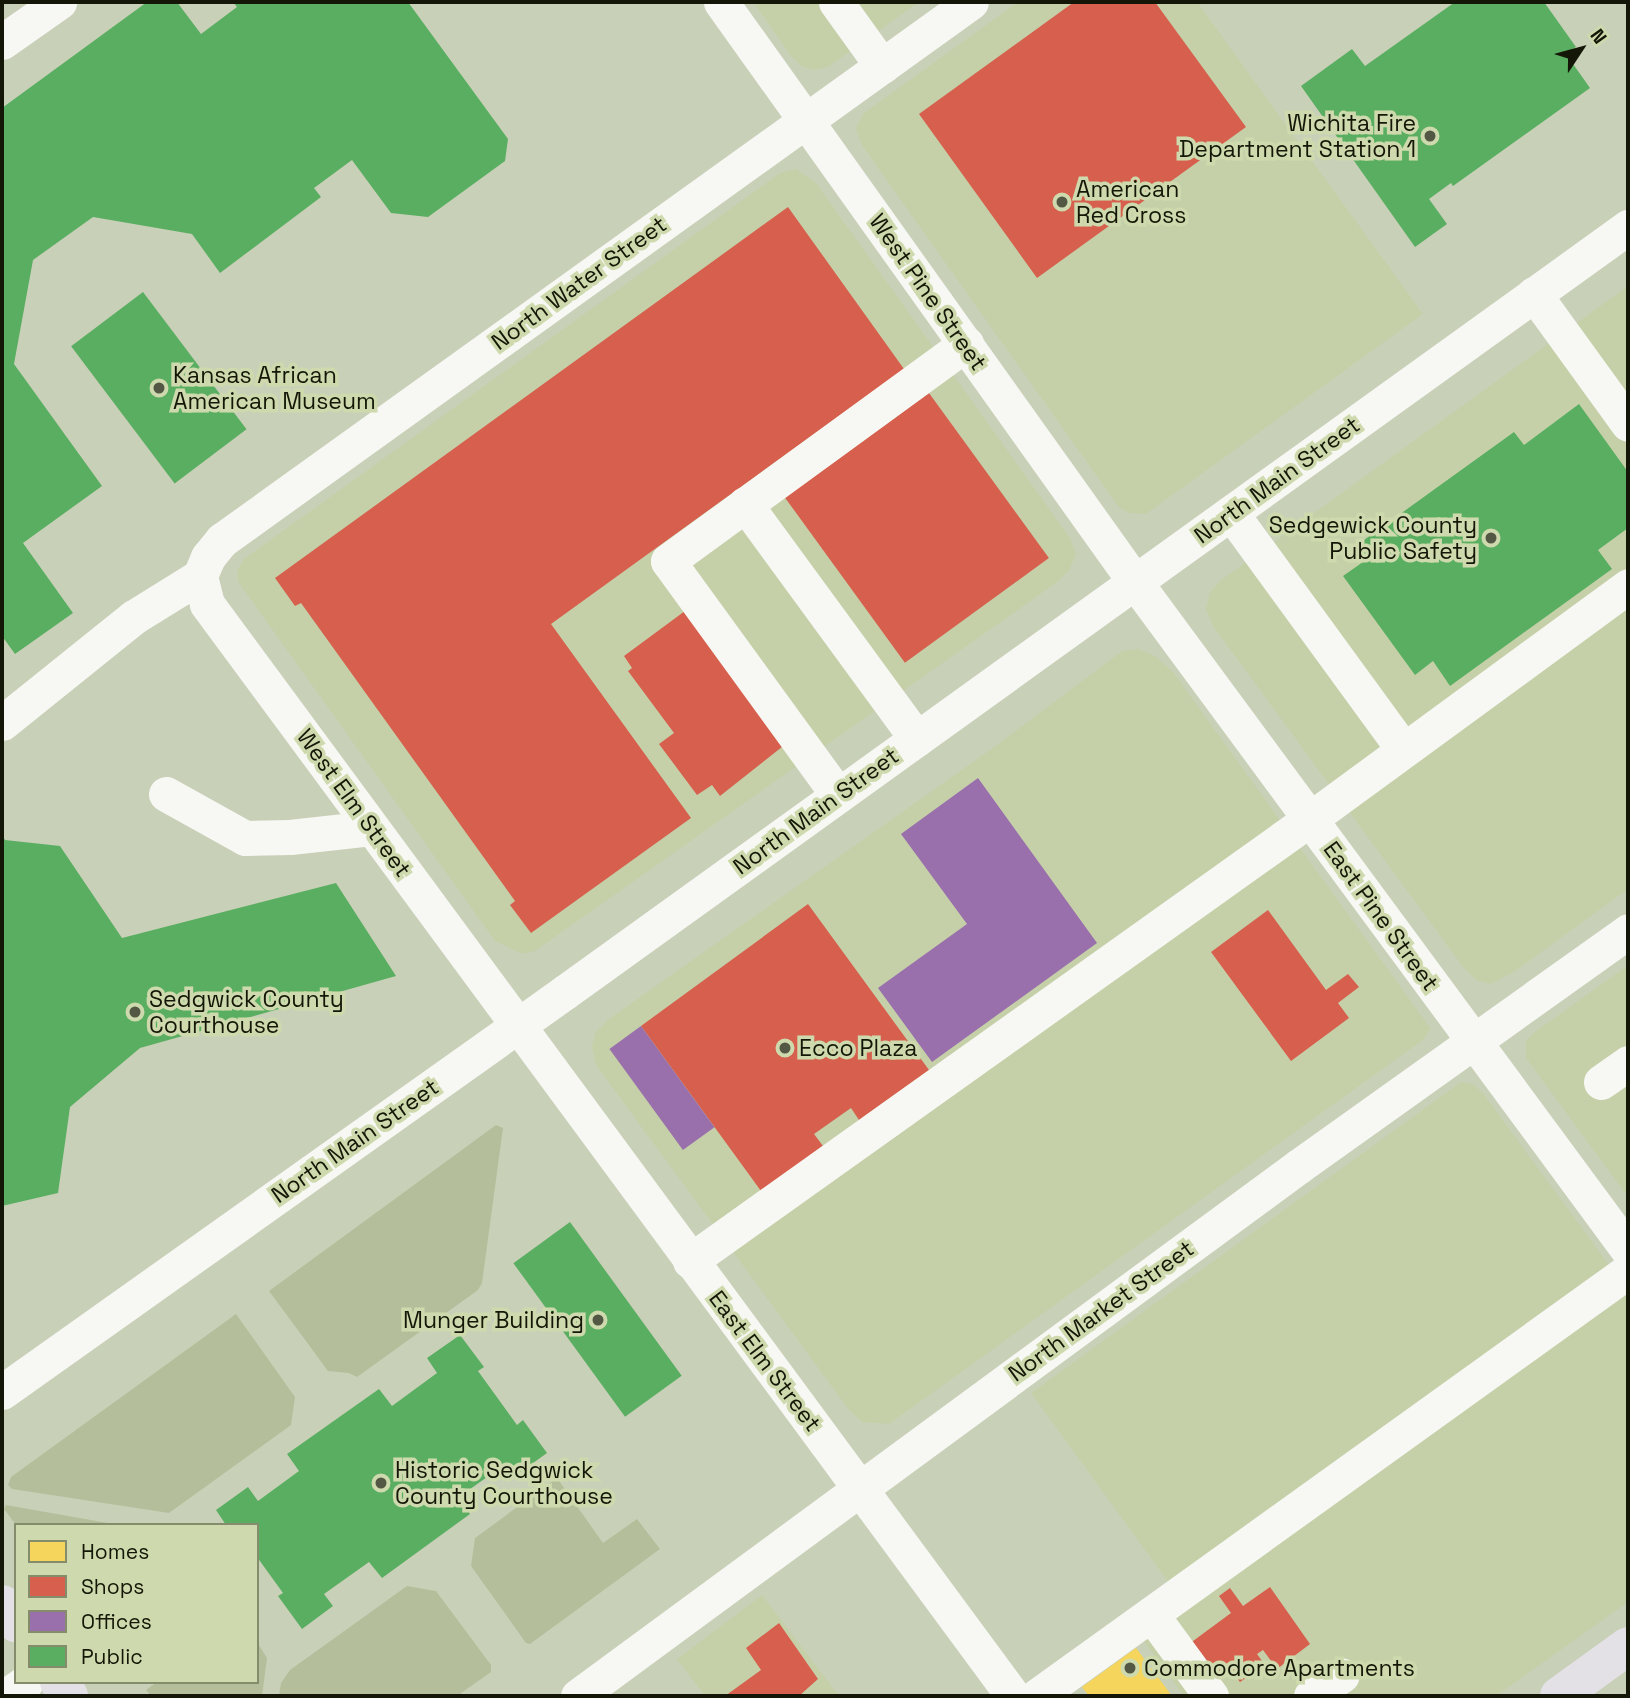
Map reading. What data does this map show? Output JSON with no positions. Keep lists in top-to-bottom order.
{
  "streets": {
    "street": [
      "North Water Street",
      "West Pine Street",
      "North Main Street",
      "West Elm Street",
      "East Pine Street",
      "North Market Street",
      "East Elm Street"
    ]
  },
  "crossings": [
    ["North Water Street", "West Pine Street"],
    ["North Water Street", "West Elm Street"],
    ["West Pine Street", "North Main Street"],
    ["West Pine Street", "East Pine Street"],
    ["North Main Street", "West Elm Street"],
    ["North Main Street", "East Pine Street"],
    ["North Main Street", "East Elm Street"],
    ["West Elm Street", "East Elm Street"],
    ["East Pine Street", "North Market Street"],
    ["North Market Street", "East Elm Street"]
  ],
  "places": [
    "Wichita Fire Department Station 1",
    "American Red Cross",
    "Kansas African American Museum",
    "Sedgewick County Public Safety",
    "Sedgwick County Courthouse",
    "Ecco Plaza",
    "Munger Building",
    "Historic Sedgwick County Courthouse",
    "Commodore Apartments"
  ],
  "legend": [
    "Homes",
    "Shops",
    "Offices",
    "Public"
  ],
  "north": "top right"
}
